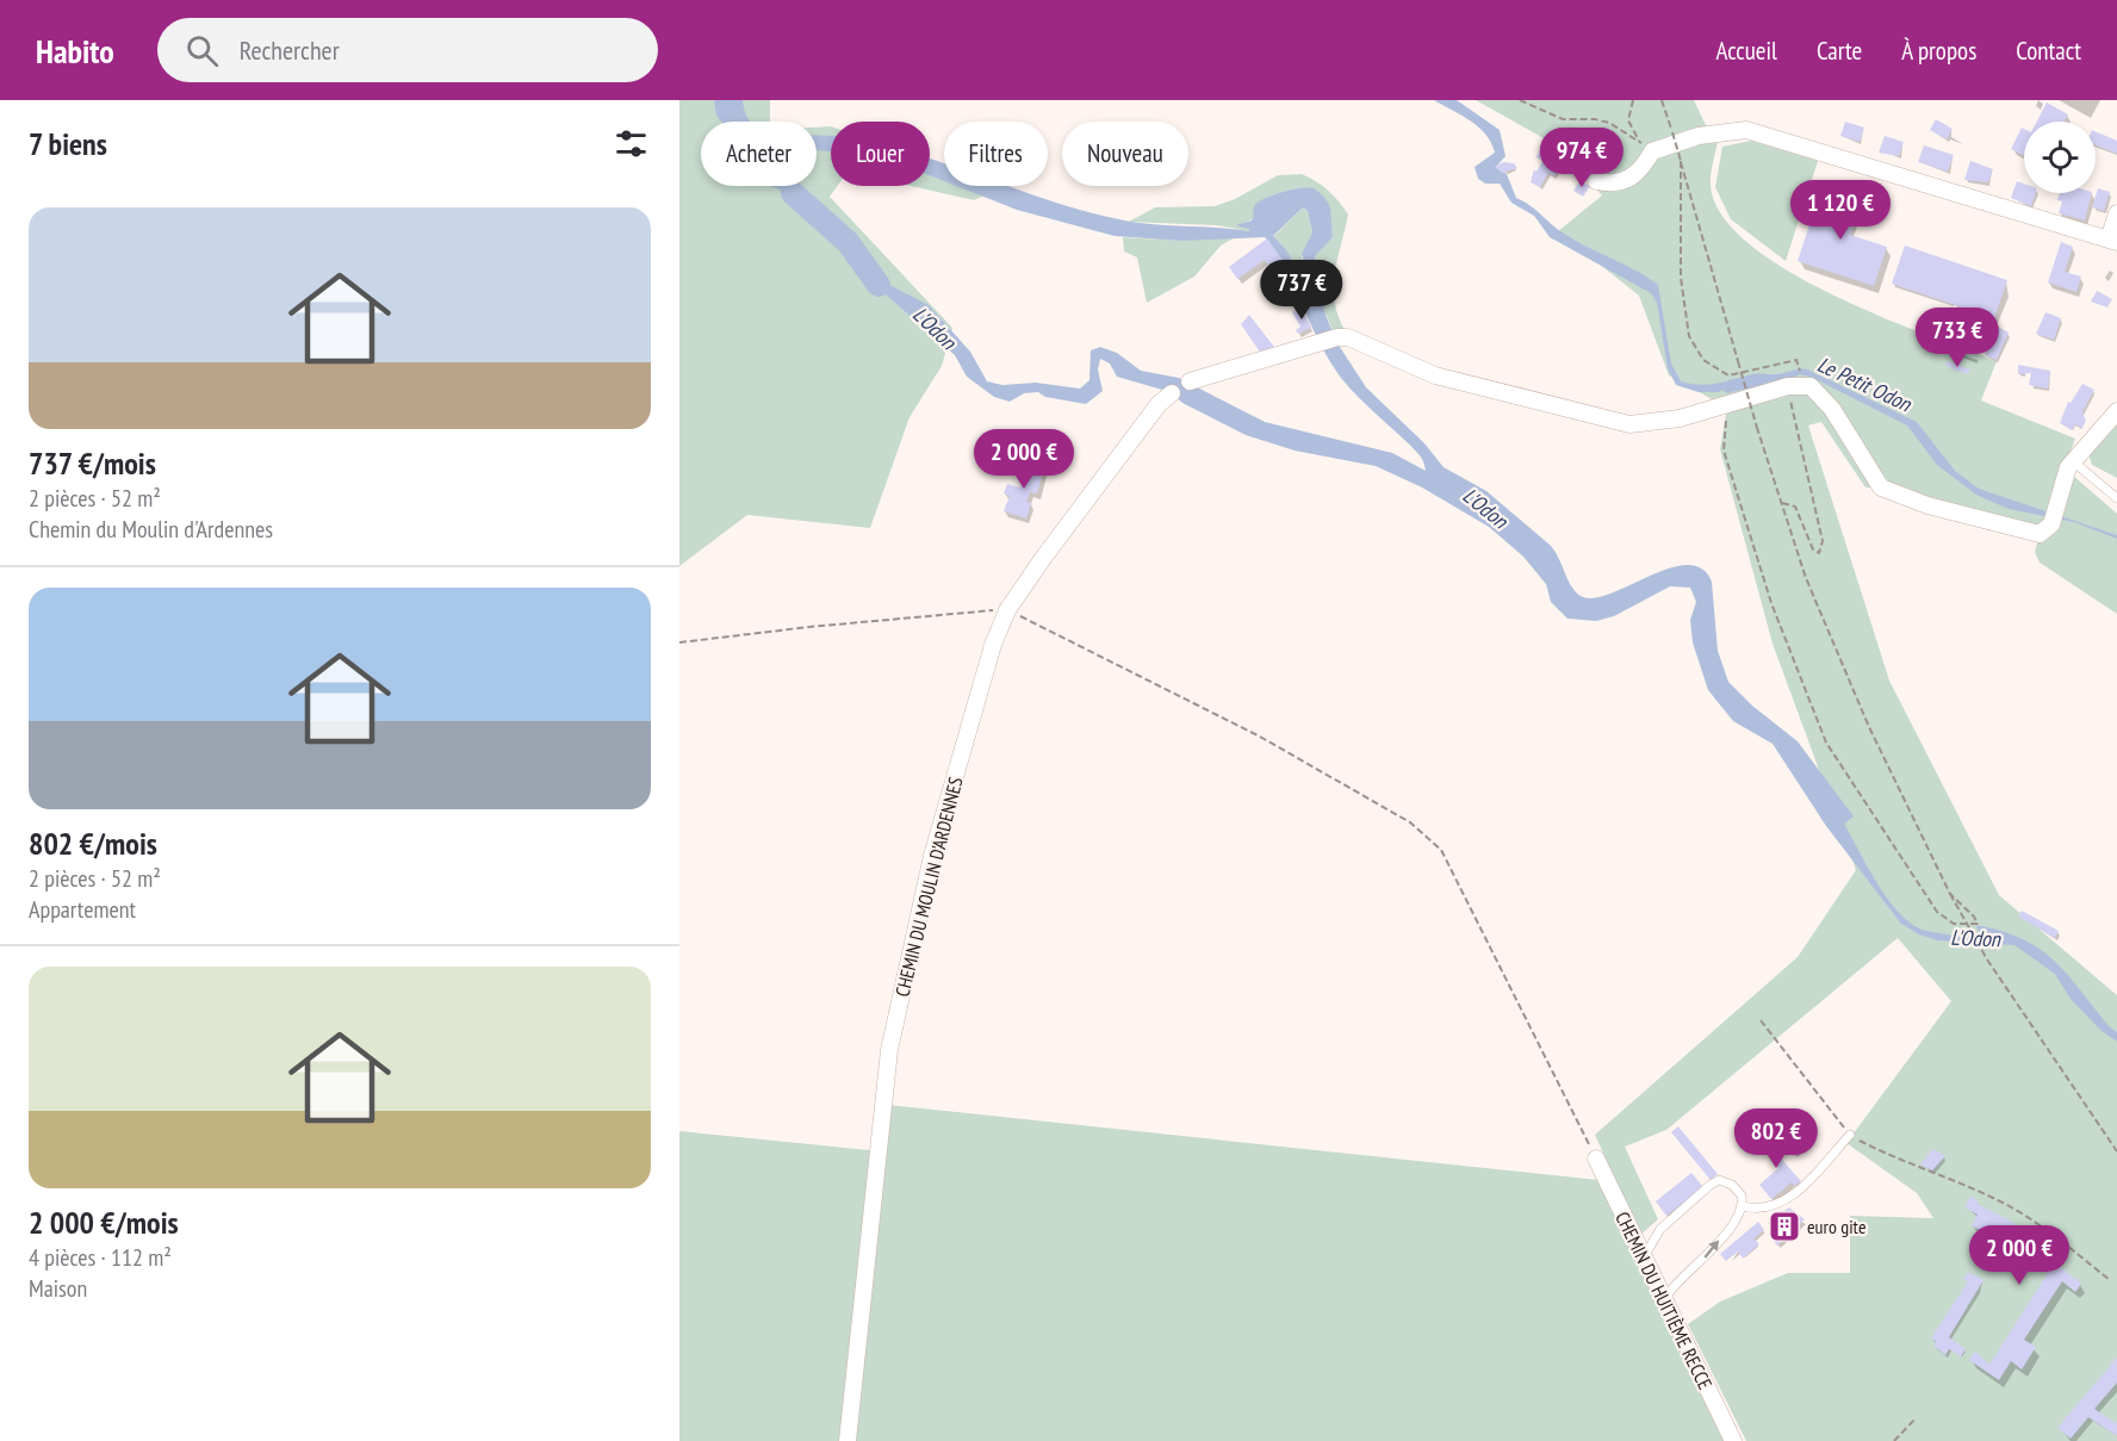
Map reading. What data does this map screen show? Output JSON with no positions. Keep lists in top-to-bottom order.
{
  "streets": {
    "street": ["CHEMIN DU MOULIN D'ARDENNES", "CHEMIN DU HUITIÈME RECCE"]
  },
  "water": ["L'Odon", "Le Petit Odon"],
  "places": {
    "building": ["euro gite"]
  },
  "page": {
    "header": "Habito",
    "search": "Rechercher",
    "nav": [
      "Accueil",
      "Carte",
      "À propos",
      "Contact"
    ],
    "heading": "7 biens",
    "chip": [
      "Acheter",
      "Louer",
      "Filtres",
      "Nouveau"
    ],
    "price": [
      "974 €",
      "1 120 €",
      "737 €",
      "733 €",
      "2 000 €",
      "802 €",
      "2 000 €"
    ],
    "list": [
      {
        "name": "737 €/mois",
        "note": "2 pièces · 52 m² · Chemin du Moulin d'Ardennes"
      },
      {
        "name": "802 €/mois",
        "note": "2 pièces · 52 m² · Appartement"
      },
      {
        "name": "2 000 €/mois",
        "note": "4 pièces · 112 m² · Maison"
      }
    ]
  }
}
